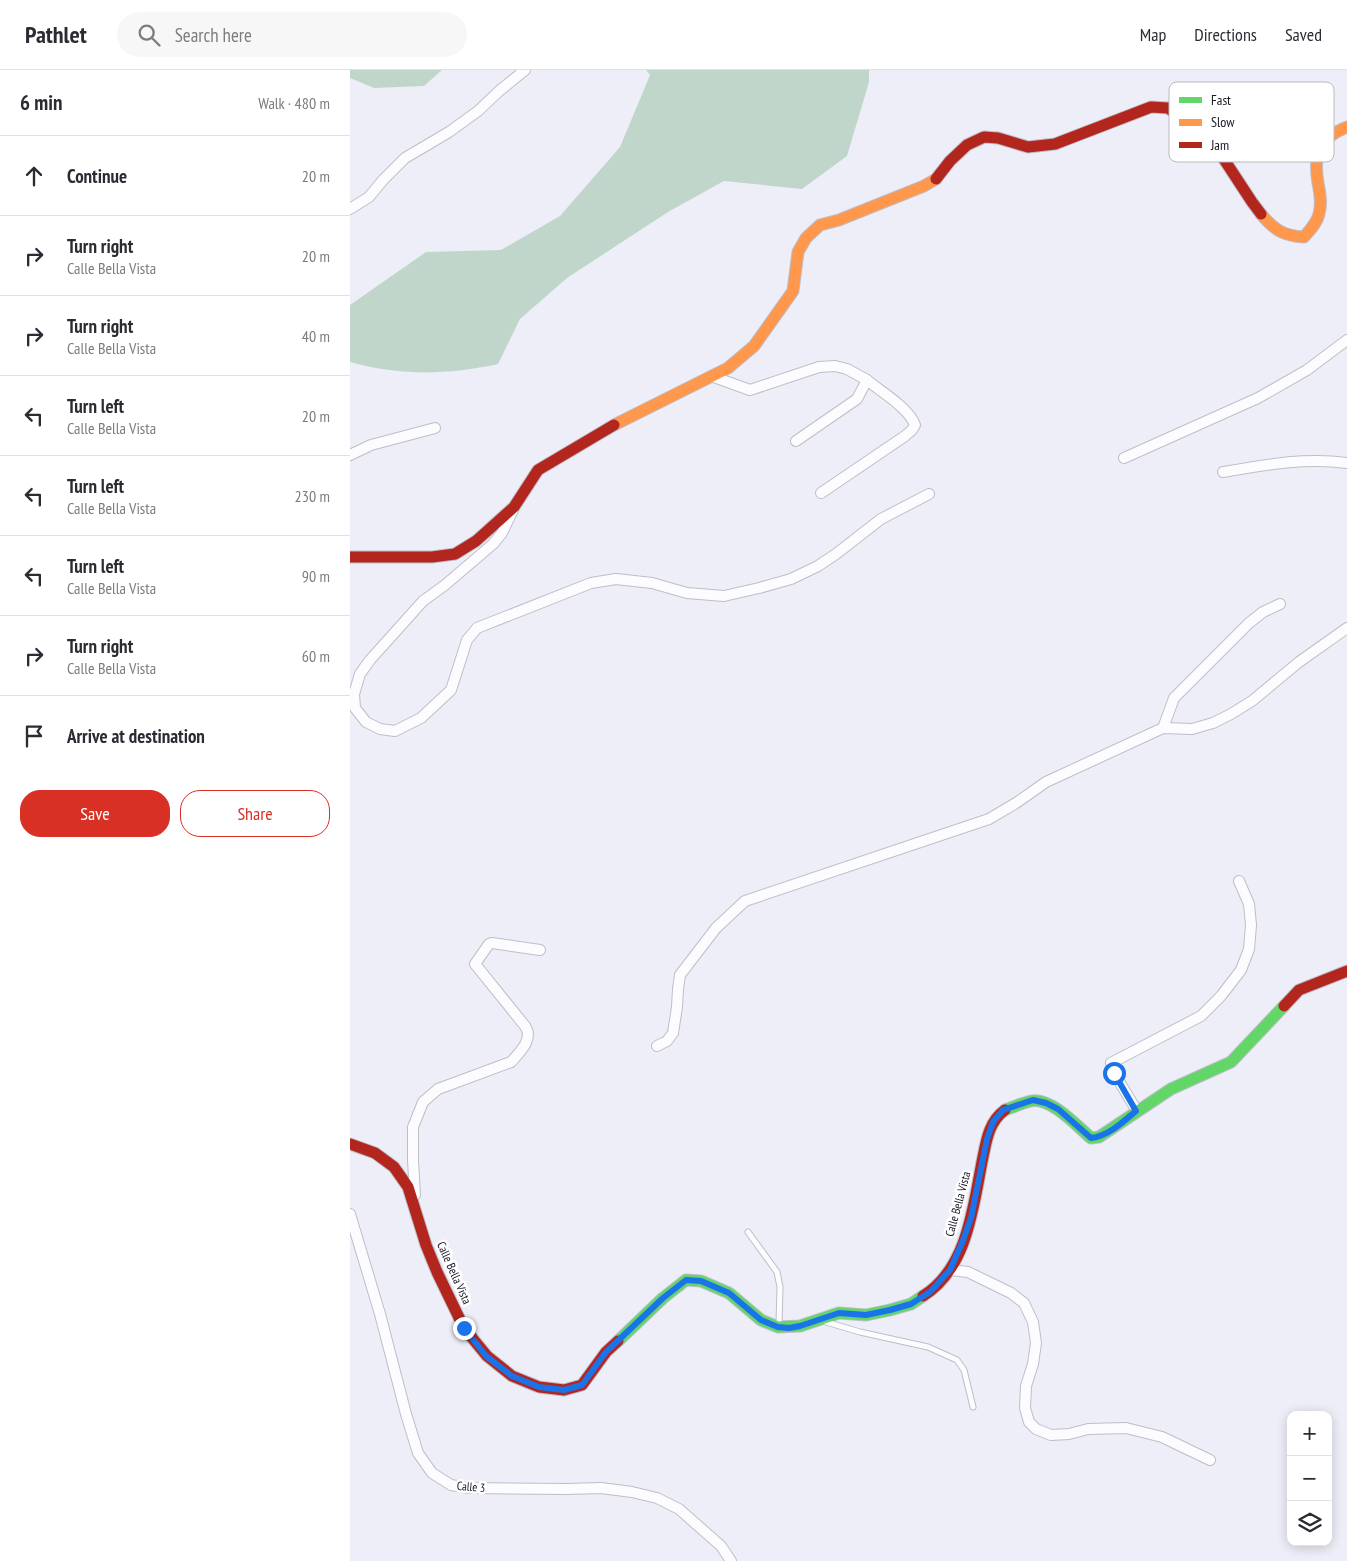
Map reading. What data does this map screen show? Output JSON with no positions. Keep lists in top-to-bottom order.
{
  "streets": {
    "street": ["Calle Bella Vista", "Calle 3"]
  },
  "legend": ["Fast", "Slow", "Jam"],
  "page": {
    "header": "Pathlet",
    "search": "Search here",
    "nav": ["Map", "Directions", "Saved"],
    "heading": ["6 min", "Walk · 480 m"],
    "list": [
      ["Continue", "20 m"],
      ["Turn right", "Calle Bella Vista", "20 m"],
      ["Turn right", "Calle Bella Vista", "40 m"],
      ["Turn left", "Calle Bella Vista", "20 m"],
      ["Turn left", "Calle Bella Vista", "230 m"],
      ["Turn left", "Calle Bella Vista", "90 m"],
      ["Turn right", "Calle Bella Vista", "60 m"],
      "Arrive at destination"
    ],
    "buttons": ["Save", "Share"],
    "map_buttons": ["+", "−"]
  }
}
